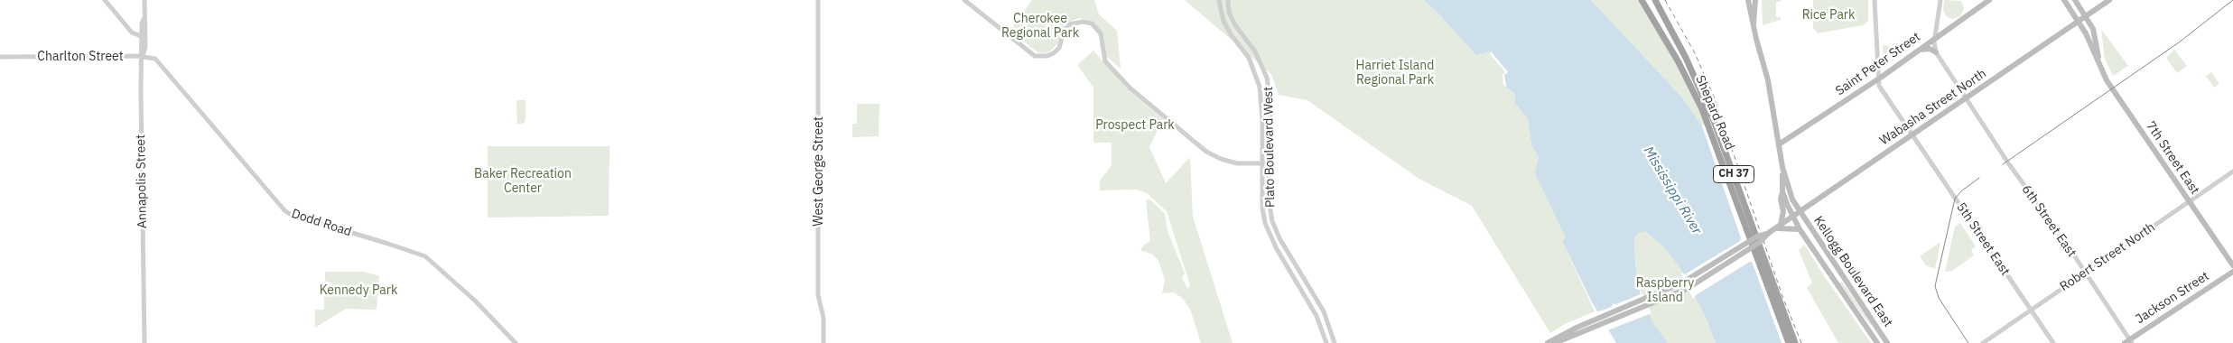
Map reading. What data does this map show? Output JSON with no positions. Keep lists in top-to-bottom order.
{
  "streets": {
    "highway": ["Shepard Road", "CH 37"],
    "main road": [
      "Saint Peter Street",
      "Wabasha Street North",
      "7th Street East",
      "Kellogg Boulevard East",
      "Jackson Street"
    ],
    "street": [
      "Charlton Street",
      "Plato Boulevard West",
      "West George Street",
      "Annapolis Street",
      "6th Street East",
      "Dodd Road",
      "5th Street East",
      "Robert Street North"
    ]
  },
  "crossings": [
    ["Charlton Street", "Annapolis Street"],
    ["Charlton Street", "Dodd Road"],
    ["Saint Peter Street", "5th Street East"],
    ["Wabasha Street North", "7th Street East"],
    ["Wabasha Street North", "6th Street East"],
    ["Wabasha Street North", "5th Street East"],
    ["Wabasha Street North", "Kellogg Boulevard East"],
    ["7th Street East", "Robert Street North"],
    ["6th Street East", "Robert Street North"],
    ["6th Street East", "Jackson Street"],
    ["5th Street East", "Robert Street North"]
  ],
  "water": ["Mississippi River"],
  "parks": [
    "Rice Park",
    "Cherokee Regional Park",
    "Harriet Island Regional Park",
    "Prospect Park",
    "Baker Recreation Center",
    "Raspberry Island",
    "Kennedy Park"
  ]
}
